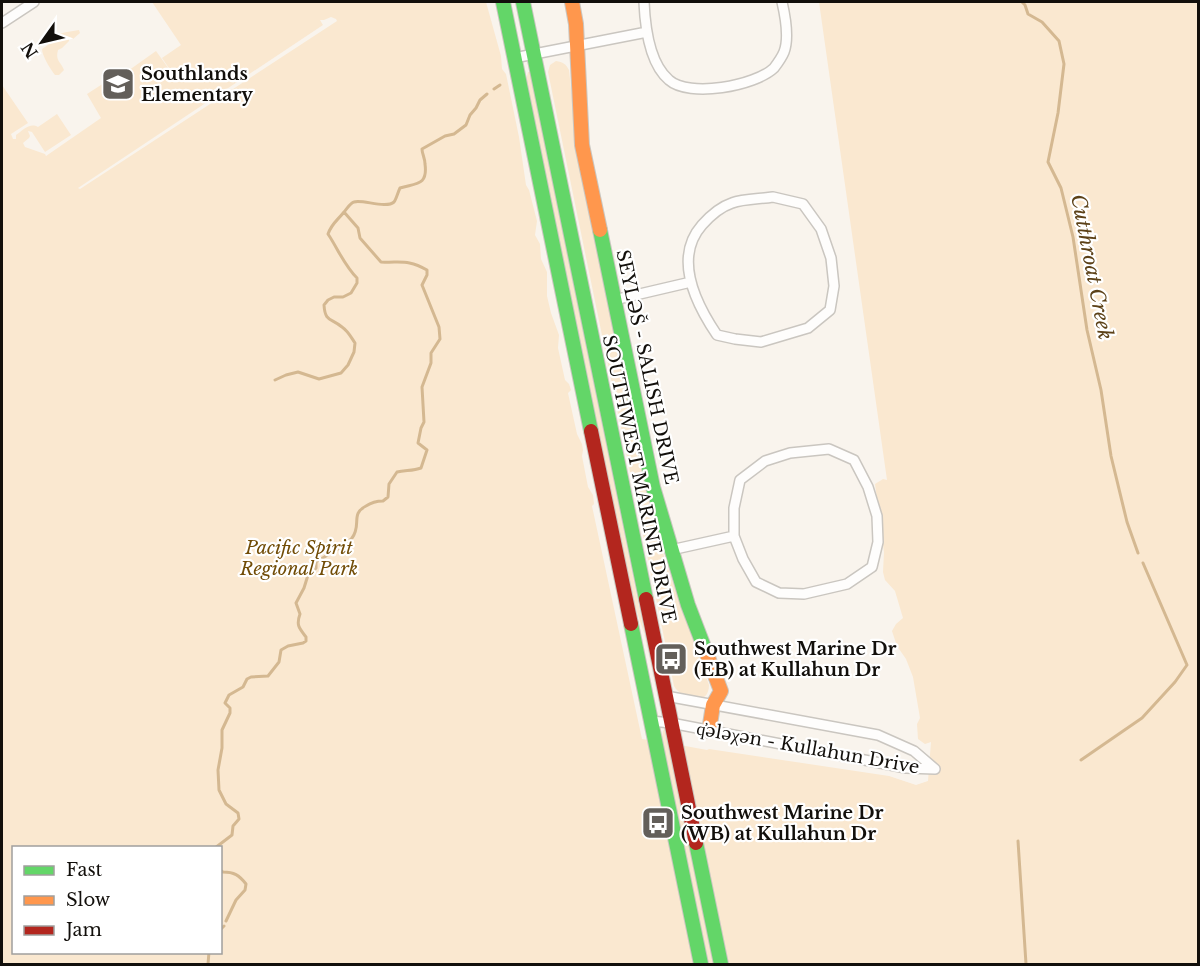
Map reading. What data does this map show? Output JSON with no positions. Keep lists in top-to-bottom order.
{
  "streets": {
    "main road": ["SEYLƏŠ - SALISH DRIVE", "SOUTHWEST MARINE DRIVE"],
    "street": ["q̓ələχən - Kullahun Drive"]
  },
  "crossings": [
    ["SEYLƏŠ - SALISH DRIVE", "q̓ələχən - Kullahun Drive"],
    ["SOUTHWEST MARINE DRIVE", "q̓ələχən - Kullahun Drive"]
  ],
  "water": ["Cutthroat Creek"],
  "parks": ["Pacific Spirit Regional Park"],
  "places": {
    "school or university": ["Southlands Elementary"],
    "bus stop": ["Southwest Marine Dr (EB) at Kullahun Dr", "Southwest Marine Dr (WB) at Kullahun Dr"]
  },
  "legend": ["Fast", "Slow", "Jam"],
  "north": "bottom left"
}
